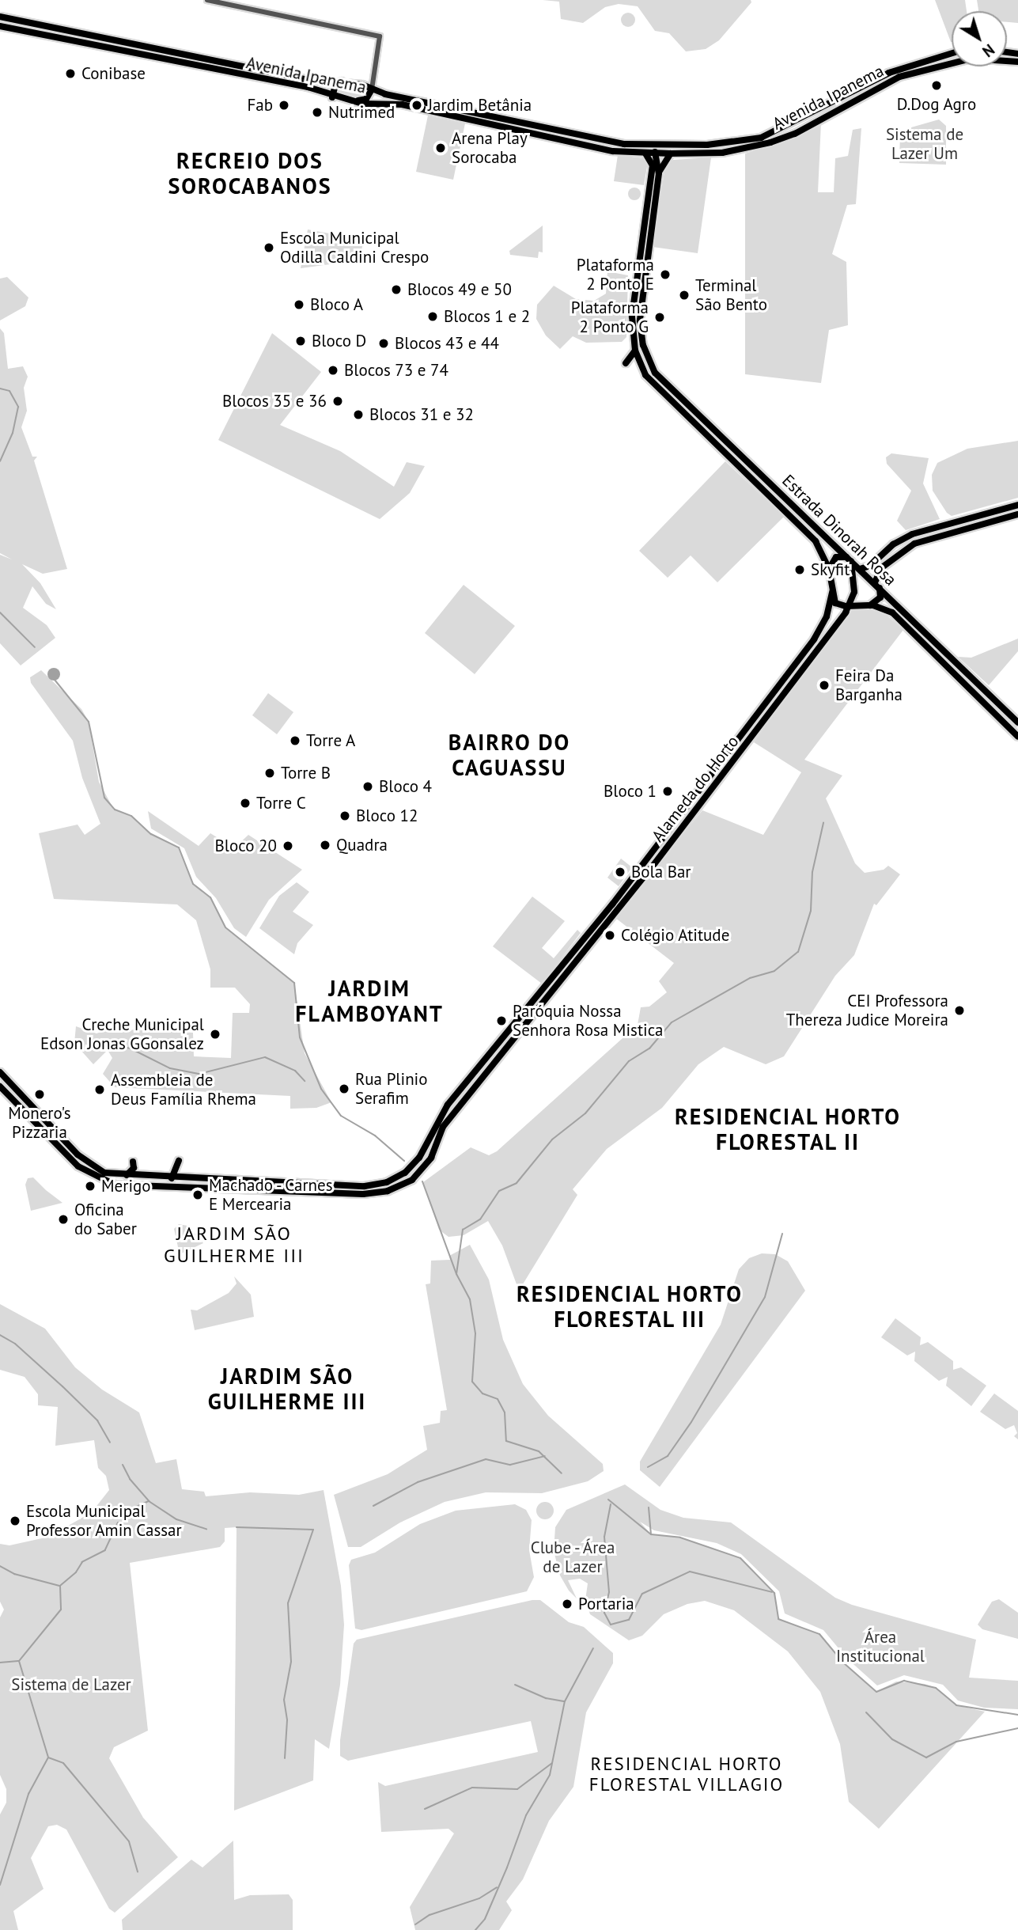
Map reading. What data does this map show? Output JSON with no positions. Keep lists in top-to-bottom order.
{
  "streets": {
    "main road": ["Avenida Ipanema", "Estrada Dinorah Rosa", "Alameda do Horto"]
  },
  "crossings": [
    ["Avenida Ipanema", "Estrada Dinorah Rosa"],
    ["Estrada Dinorah Rosa", "Alameda do Horto"]
  ],
  "districts": [
    "RECREIO DOS SOROCABANOS",
    "BAIRRO DO CAGUASSU",
    "JARDIM FLAMBOYANT",
    "RESIDENCIAL HORTO FLORESTAL II",
    "JARDIM SÃO GUILHERME III",
    "RESIDENCIAL HORTO FLORESTAL III",
    "JARDIM SÃO GUILHERME III",
    "RESIDENCIAL HORTO FLORESTAL VILLAGIO"
  ],
  "parks": [
    "Sistema de Lazer Um",
    "Clube - Área de Lazer",
    "Área Institucional",
    "Sistema de Lazer"
  ],
  "places": [
    "Conibase",
    "D.Dog Agro",
    "Fab",
    "Jardim Betânia",
    "Nutrimed",
    "Arena Play Sorocaba",
    "Escola Municipal Odilla Caldini Crespo",
    "Plataforma 2 Ponto E",
    "Blocos 49 e 50",
    "Terminal São Bento",
    "Bloco A",
    "Blocos 1 e 2",
    "Plataforma 2 Ponto G",
    "Bloco D",
    "Blocos 43 e 44",
    "Blocos 73 e 74",
    "Blocos 35 e 36",
    "Blocos 31 e 32",
    "Skyfit",
    "Feira Da Barganha",
    "Torre A",
    "Torre B",
    "Bloco 4",
    "Bloco 1",
    "Torre C",
    "Bloco 12",
    "Quadra",
    "Bloco 20",
    "Bola Bar",
    "Colégio Atitude",
    "CEI Professora Thereza Judice Moreira",
    "Paróquia Nossa Senhora Rosa Mistica",
    "Creche Municipal Edson Jonas GGonsalez",
    "Rua Plinio Serafim",
    "Assembleia de Deus Família Rhema",
    "Monero's Pizzaria",
    "Merigo",
    "Machado - Carnes E Mercearia",
    "Oficina do Saber",
    "Escola Municipal Professor Amin Cassar",
    "Portaria"
  ],
  "north": "bottom right"
}
